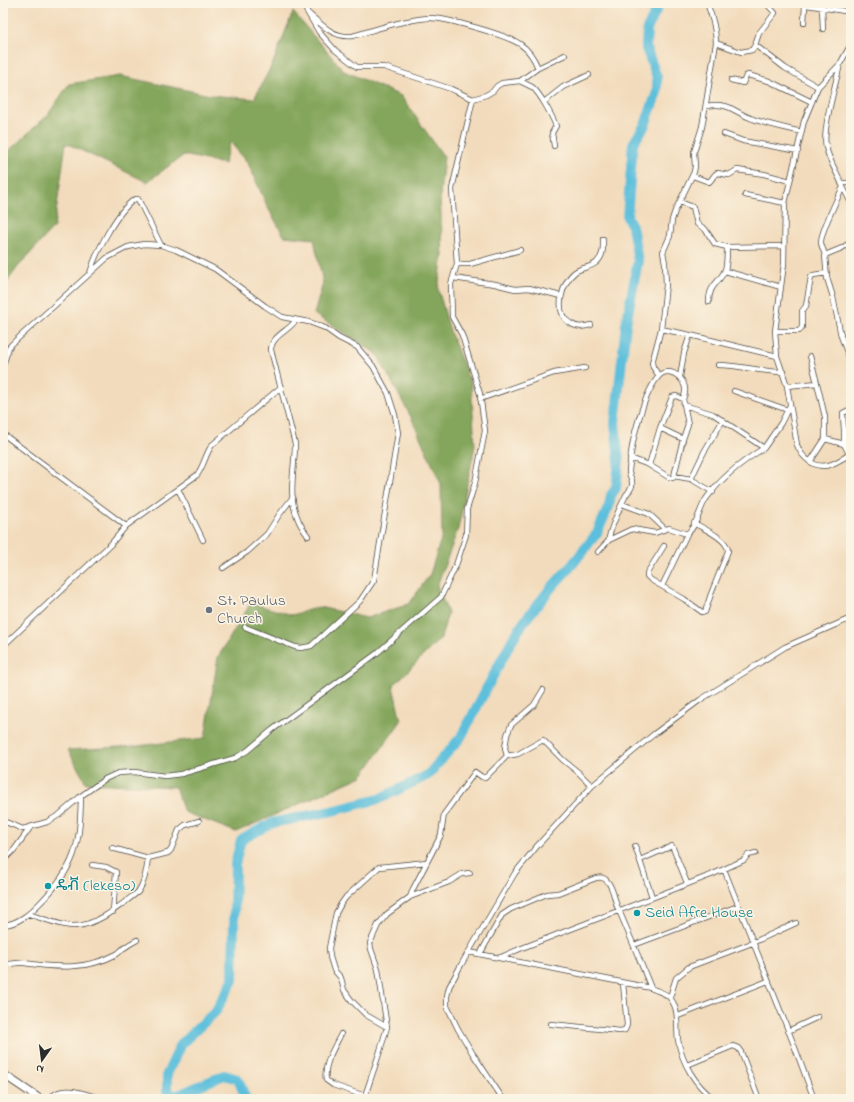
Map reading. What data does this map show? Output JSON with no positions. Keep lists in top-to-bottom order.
{
  "places": ["St. Paulus Church", "ዴቭ (lekeso)", "Seid Afre House"],
  "north": "bottom"
}
